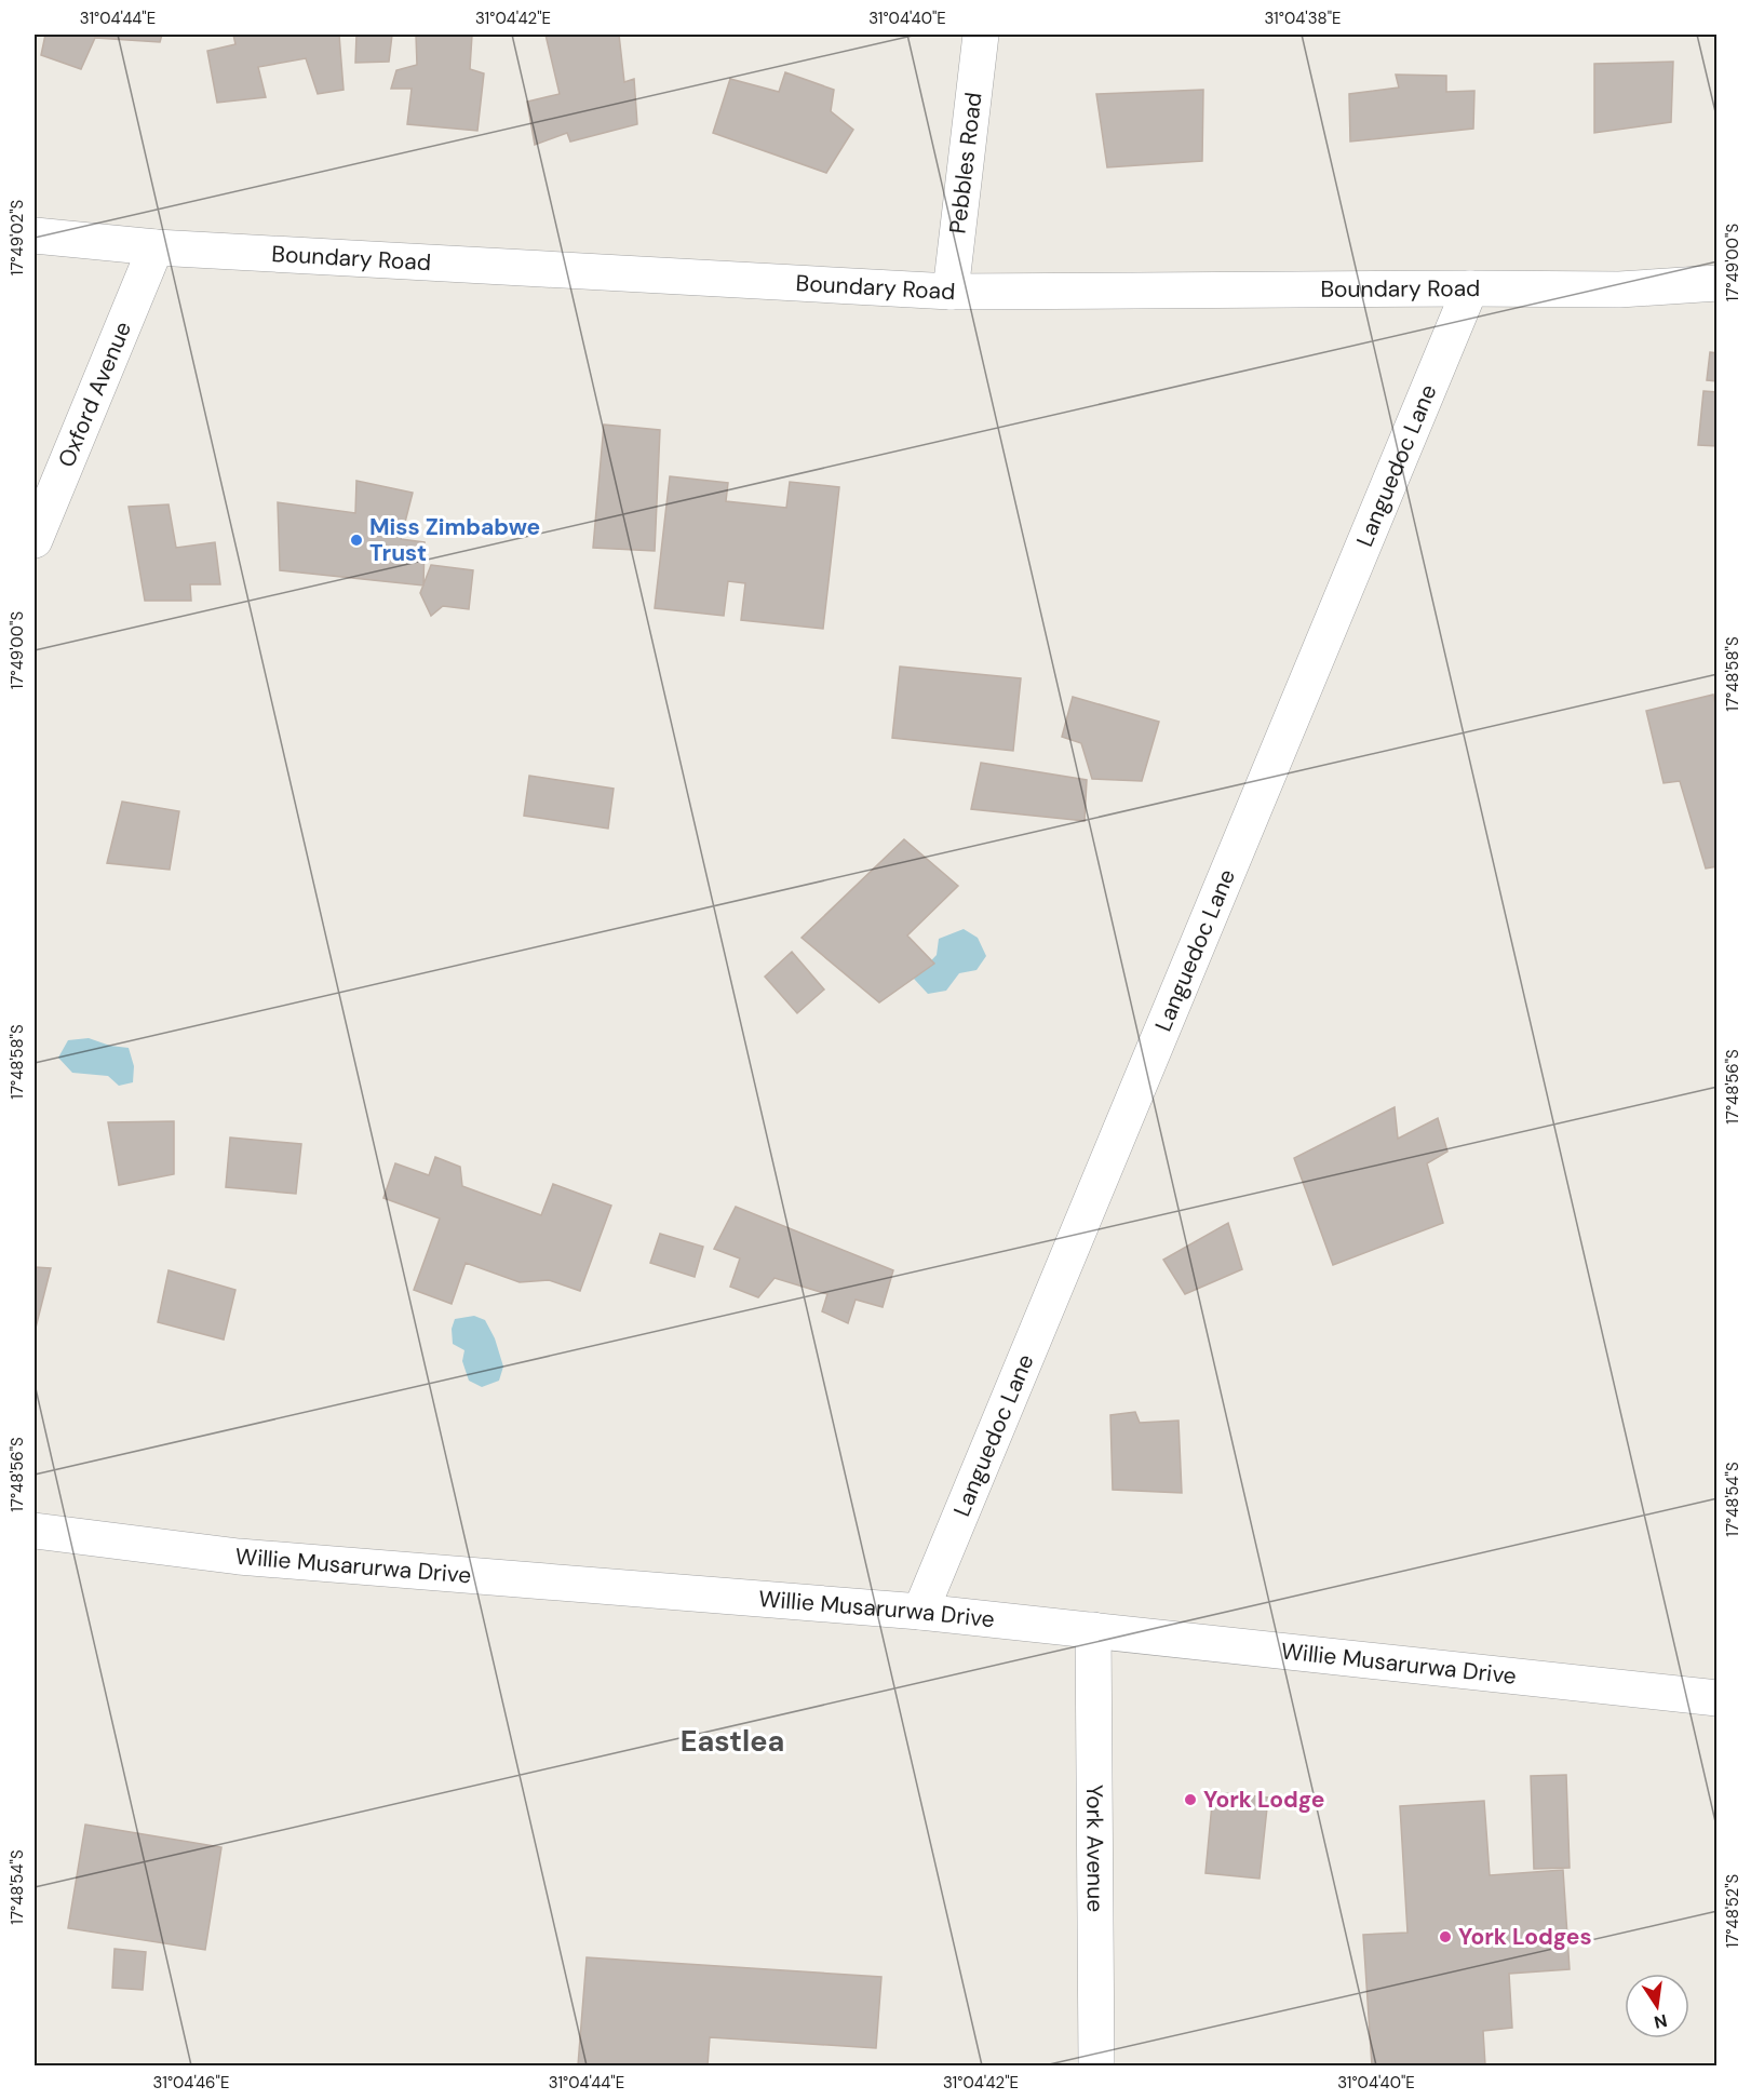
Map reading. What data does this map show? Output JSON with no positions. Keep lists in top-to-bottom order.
{
  "streets": {
    "street": [
      "Pebbles Road",
      "Boundary Road",
      "Oxford Avenue",
      "Languedoc Lane",
      "Willie Musarurwa Drive",
      "York Avenue"
    ]
  },
  "crossings": [
    ["Pebbles Road", "Boundary Road"],
    ["Boundary Road", "Oxford Avenue"],
    ["Boundary Road", "Languedoc Lane"],
    ["Languedoc Lane", "Willie Musarurwa Drive"],
    ["Willie Musarurwa Drive", "York Avenue"]
  ],
  "districts": ["Eastlea"],
  "places": ["Miss Zimbabwe Trust", "York Lodge", "York Lodges"],
  "north": "bottom",
  "coordinates": [
    "31°04'44\"E",
    "31°04'42\"E",
    "31°04'40\"E",
    "31°04'38\"E",
    "17°49'02\"S",
    "17°49'00\"S",
    "17°48'58\"S",
    "17°48'56\"S",
    "17°48'54\"S",
    "17°48'52\"S",
    "31°04'46\"E"
  ]
}
